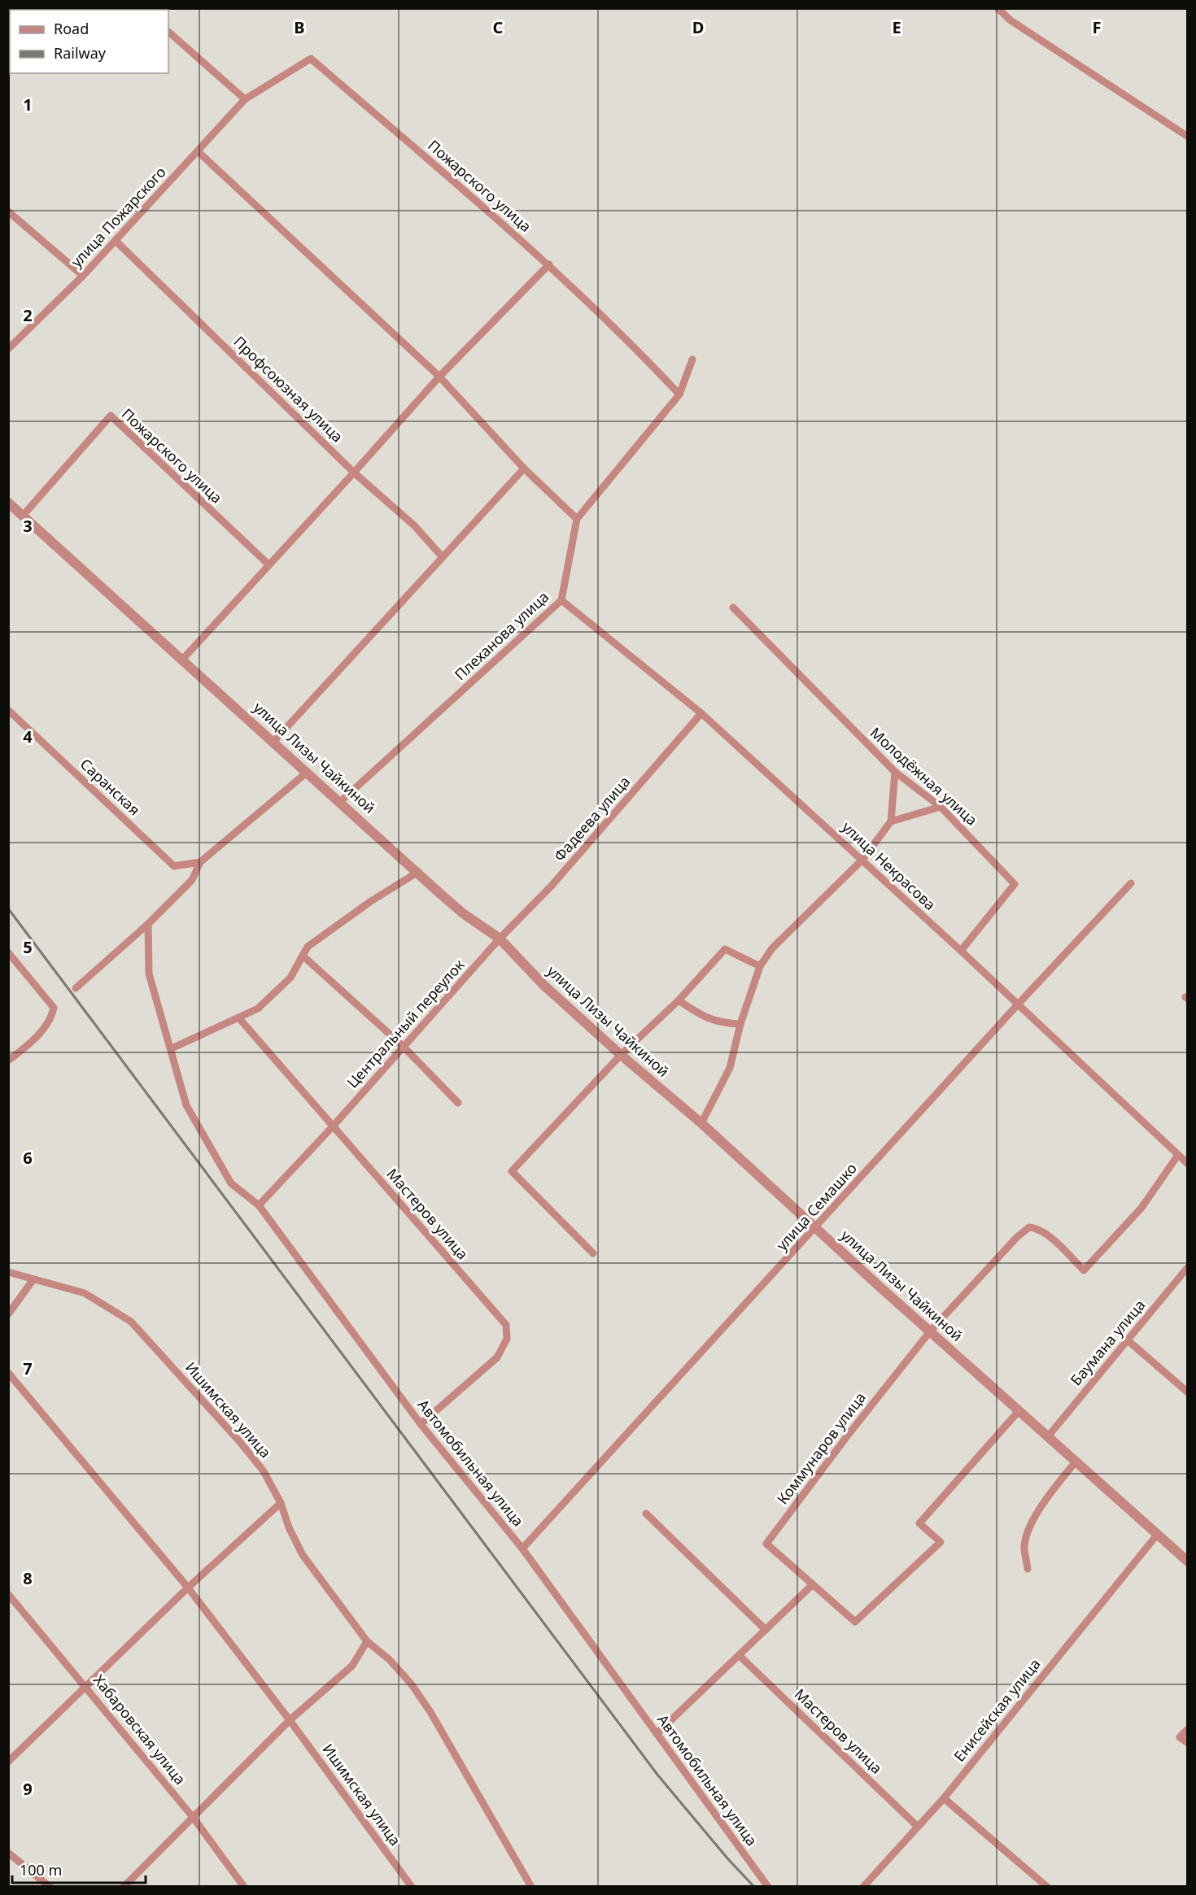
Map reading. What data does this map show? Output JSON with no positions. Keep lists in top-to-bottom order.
{
  "streets": {
    "street": [
      "Пожарского улица",
      "улица Пожарского",
      "Профсоюзная улица",
      "Плеханова улица",
      "улица Лизы Чайкиной",
      "Молодёжная улица",
      "Саранская",
      "Фадеева улица",
      "улица Некрасова",
      "Центральный переулок",
      "улица Семашко",
      "Мастеров улица",
      "Баумана улица",
      "Ишимская улица",
      "Коммунаров улица",
      "Автомобильная улица",
      "Енисейская улица",
      "Хабаровская улица"
    ]
  },
  "crossings": [
    ["Пожарского улица", "улица Пожарского"],
    ["Пожарского улица", "Плеханова улица"],
    ["Пожарского улица", "улица Лизы Чайкиной"],
    ["улица Пожарского", "Профсоюзная улица"],
    ["Плеханова улица", "улица Лизы Чайкиной"],
    ["Плеханова улица", "улица Некрасова"],
    ["улица Лизы Чайкиной", "Фадеева улица"],
    ["улица Лизы Чайкиной", "Центральный переулок"],
    ["улица Лизы Чайкиной", "улица Семашко"],
    ["улица Лизы Чайкиной", "Баумана улица"],
    ["улица Лизы Чайкиной", "Коммунаров улица"],
    ["улица Лизы Чайкиной", "Енисейская улица"],
    ["Молодёжная улица", "улица Некрасова"],
    ["Фадеева улица", "улица Некрасова"],
    ["Фадеева улица", "Центральный переулок"],
    ["улица Некрасова", "улица Семашко"],
    ["улица Некрасова", "Коммунаров улица"],
    ["Центральный переулок", "Мастеров улица"],
    ["Центральный переулок", "Автомобильная улица"],
    ["улица Семашко", "Автомобильная улица"],
    ["Мастеров улица", "Автомобильная улица"],
    ["Мастеров улица", "Енисейская улица"]
  ],
  "legend": ["Road", "Railway"],
  "scale_bar": "100 m",
  "grid": {
    "columns": [
      "B",
      "C",
      "D",
      "E",
      "F"
    ],
    "rows": [
      "1",
      "2",
      "3",
      "4",
      "5",
      "6",
      "7",
      "8",
      "9"
    ]
  }
}
